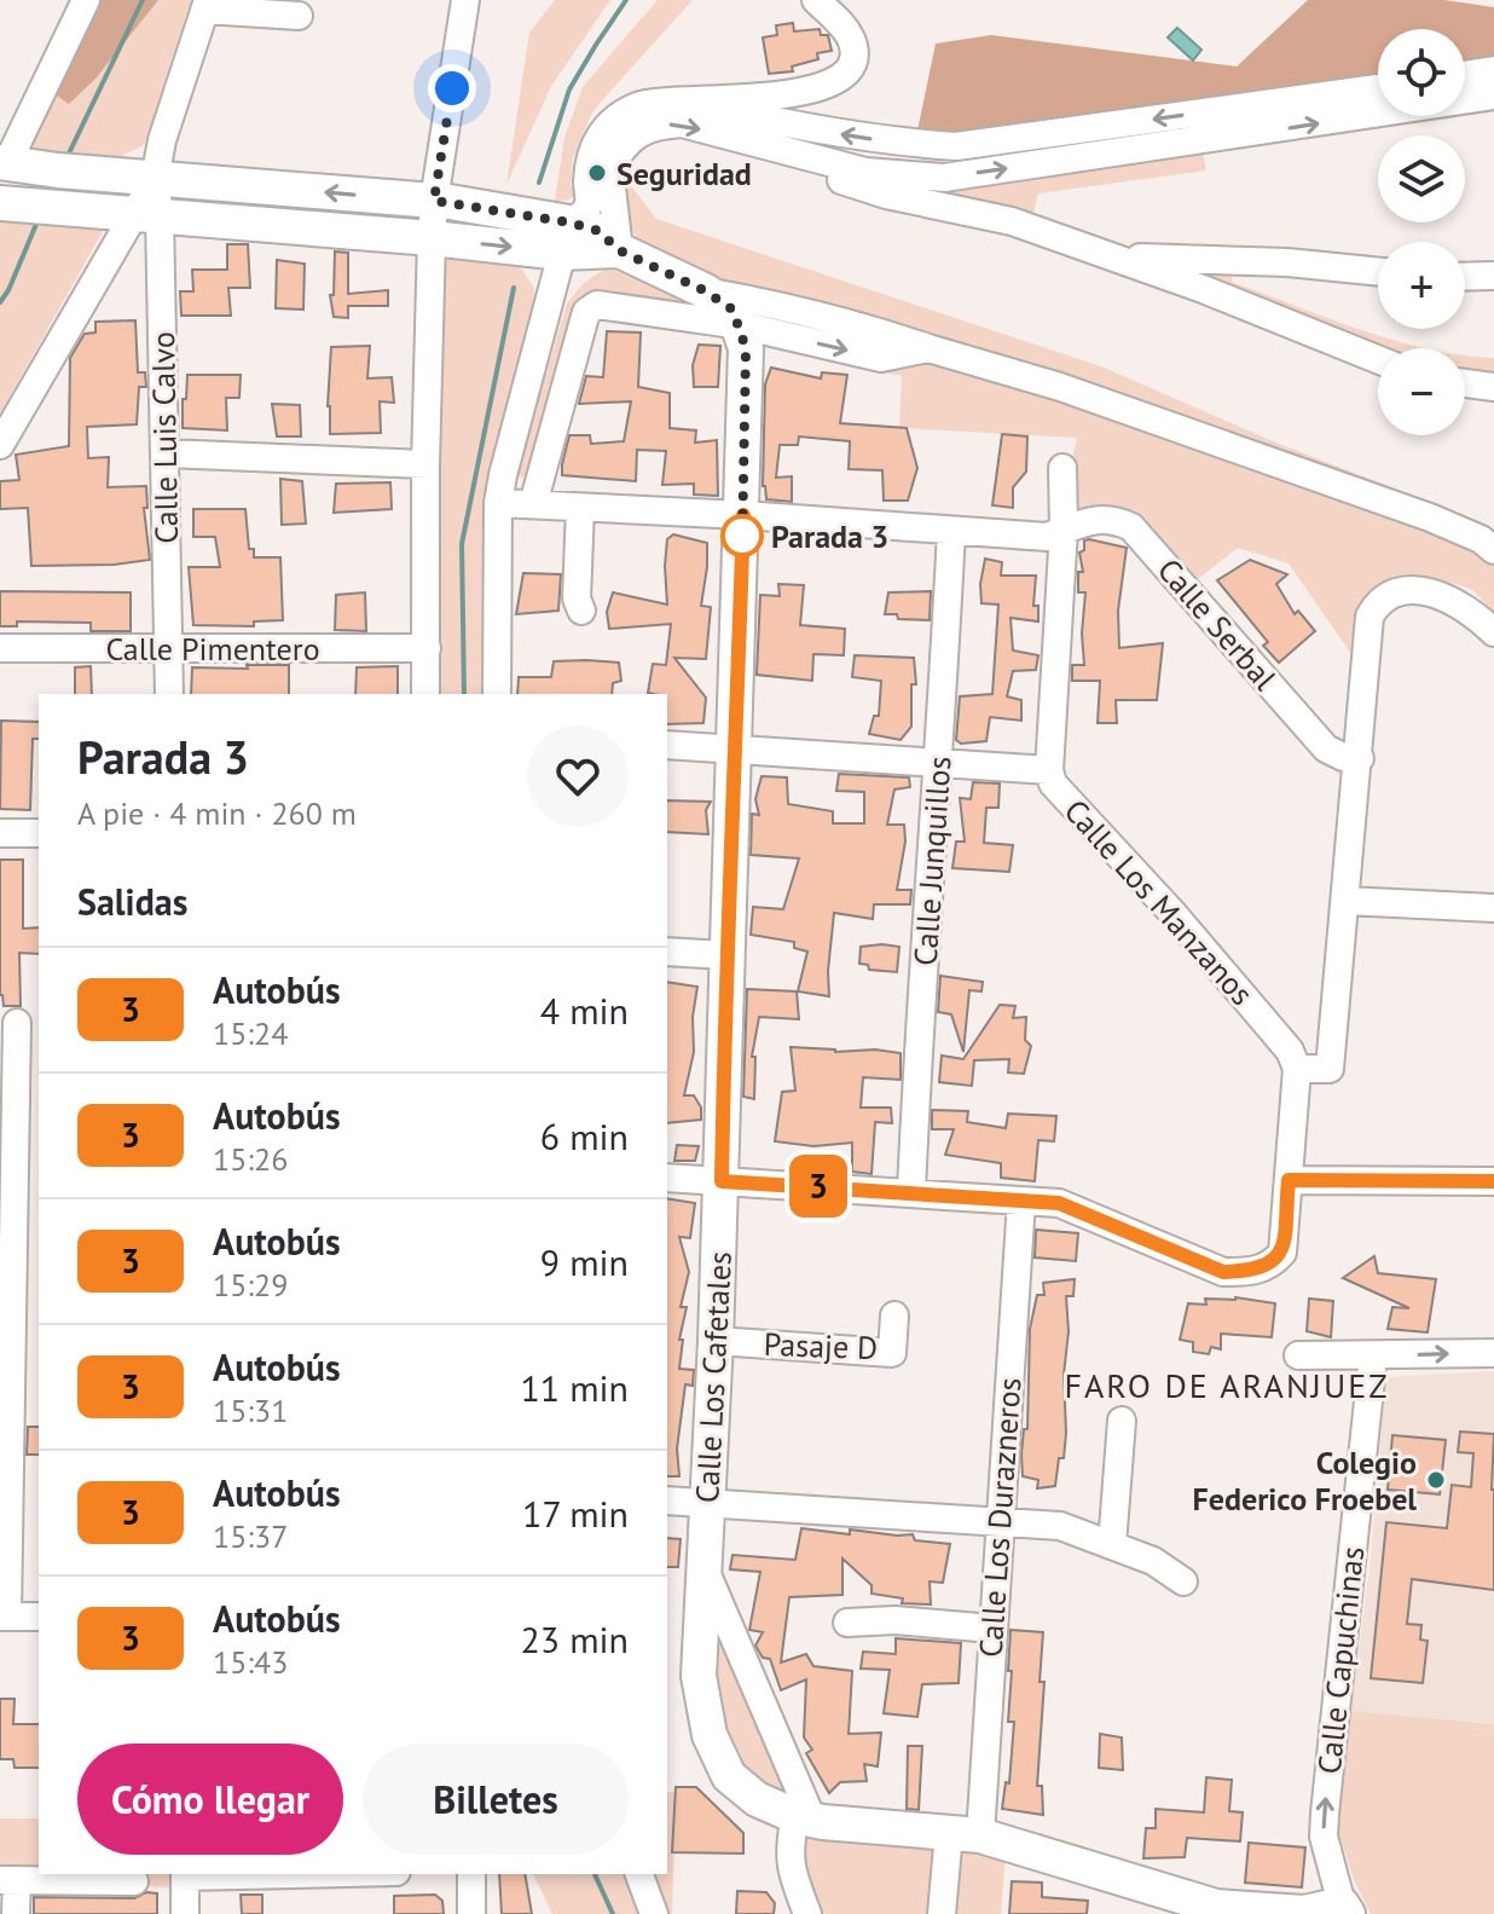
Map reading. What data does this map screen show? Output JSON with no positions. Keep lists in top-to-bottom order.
{
  "streets": {
    "main road": ["Calle Los Cafetales"],
    "street": [
      "Calle Luis Calvo",
      "Calle Serbal",
      "Calle Pimentero",
      "Calle Junquillos",
      "Calle Los Manzanos",
      "Pasaje D",
      "Calle Los Durazneros",
      "Calle Capuchinas"
    ]
  },
  "crossings": [
    ["Calle Luis Calvo", "Calle Pimentero"],
    ["Calle Serbal", "Calle Junquillos"],
    ["Calle Serbal", "Calle Los Manzanos"],
    ["Calle Serbal", "Calle Los Cafetales"],
    ["Pasaje D", "Calle Los Cafetales"],
    ["Calle Los Cafetales", "Calle Los Durazneros"],
    ["Calle Los Cafetales", "Calle Capuchinas"]
  ],
  "one_way": ["Calle Capuchinas"],
  "districts": ["FARO DE ARANJUEZ"],
  "places": ["Seguridad", "Parada 3", "Colegio Federico Froebel"],
  "lines": ["bus line 3"],
  "page": {
    "on_map": "3",
    "map_buttons": ["+", "−"],
    "heading": [
      ["Parada 3", "A pie · 4 min · 260 m"],
      "Salidas"
    ],
    "list": [
      {
        "mark": "3",
        "name": "Autobús",
        "note": "15:24",
        "value": "4 min"
      },
      {
        "mark": "3",
        "name": "Autobús",
        "note": "15:26",
        "value": "6 min"
      },
      {
        "mark": "3",
        "name": "Autobús",
        "note": "15:29",
        "value": "9 min"
      },
      {
        "mark": "3",
        "name": "Autobús",
        "note": "15:31",
        "value": "11 min"
      },
      {
        "mark": "3",
        "name": "Autobús",
        "note": "15:37",
        "value": "17 min"
      },
      {
        "mark": "3",
        "name": "Autobús",
        "note": "15:43",
        "value": "23 min"
      }
    ],
    "buttons": ["Cómo llegar", "Billetes"]
  }
}
